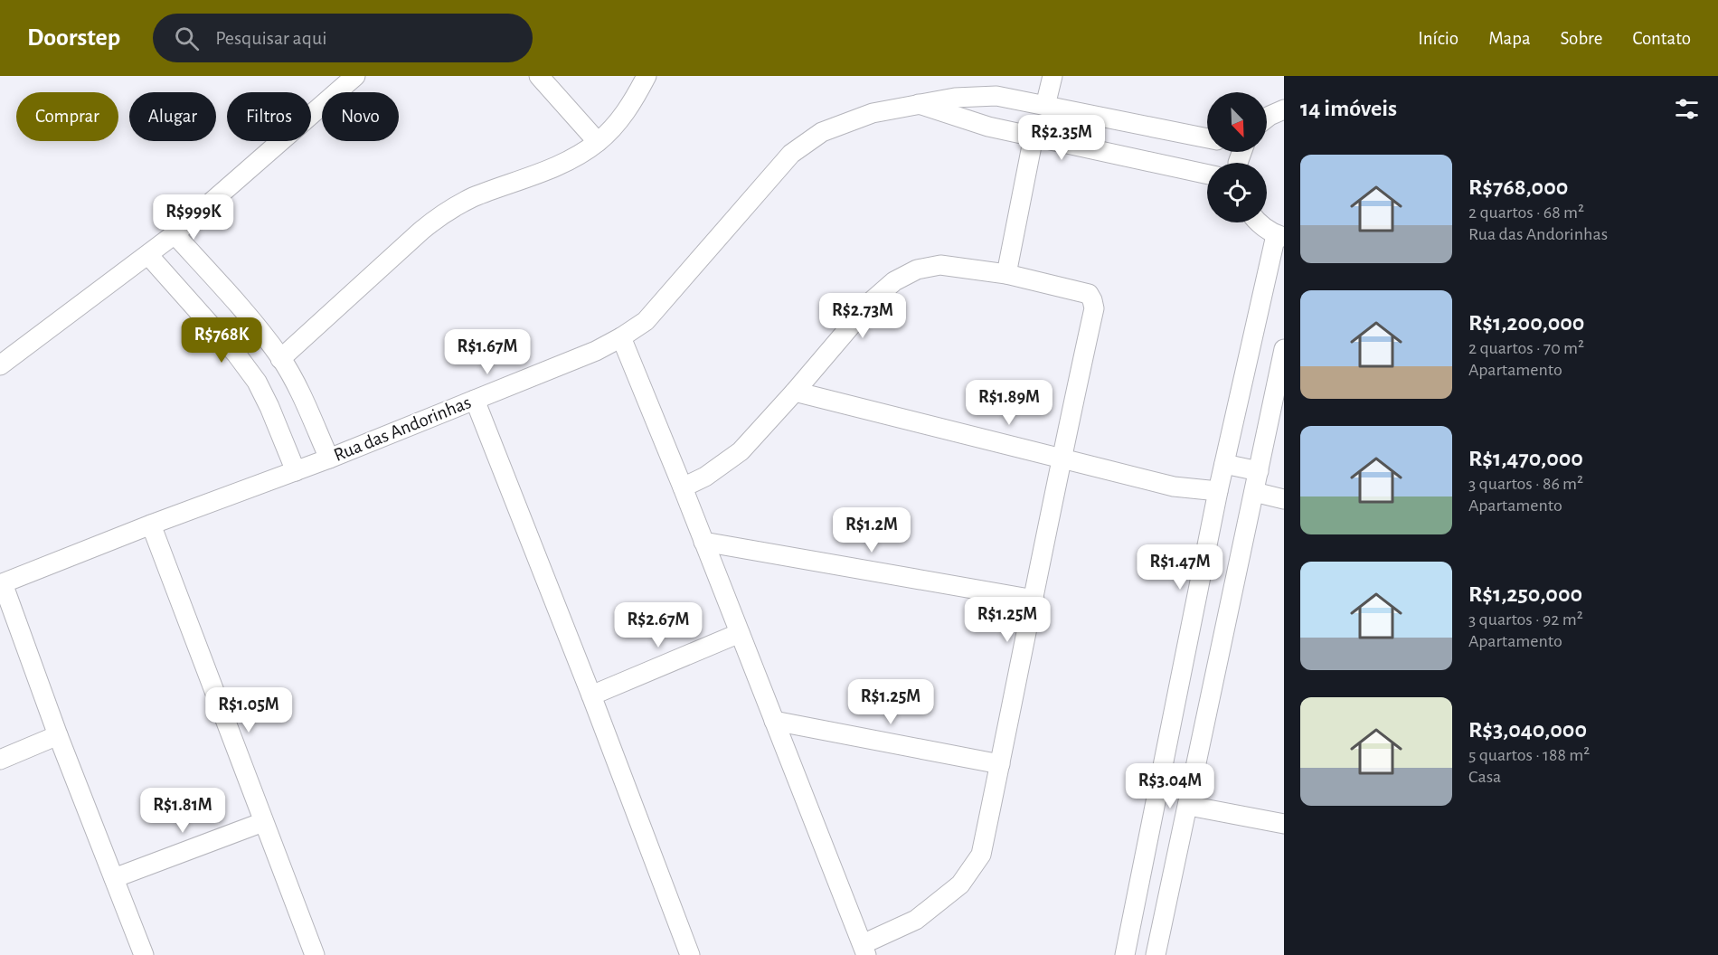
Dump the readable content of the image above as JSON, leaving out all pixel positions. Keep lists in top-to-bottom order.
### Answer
{
  "streets": {
    "street": ["Rua das Andorinhas"]
  },
  "north": "bottom right",
  "page": {
    "header": "Doorstep",
    "search": "Pesquisar aqui",
    "nav": [
      "Início",
      "Mapa",
      "Sobre",
      "Contato"
    ],
    "heading": "14 imóveis",
    "chip": [
      "Comprar",
      "Alugar",
      "Filtros",
      "Novo"
    ],
    "price": [
      "R$2.35M",
      "R$999K",
      "R$2.73M",
      "R$768K",
      "R$1.67M",
      "R$1.89M",
      "R$1.2M",
      "R$1.47M",
      "R$1.25M",
      "R$2.67M",
      "R$1.25M",
      "R$1.05M",
      "R$3.04M",
      "R$1.81M"
    ],
    "list": [
      {
        "name": "R$768,000",
        "note": "2 quartos · 68 m² · Rua das Andorinhas"
      },
      {
        "name": "R$1,200,000",
        "note": "2 quartos · 70 m² · Apartamento"
      },
      {
        "name": "R$1,470,000",
        "note": "3 quartos · 86 m² · Apartamento"
      },
      {
        "name": "R$1,250,000",
        "note": "3 quartos · 92 m² · Apartamento"
      },
      {
        "name": "R$3,040,000",
        "note": "5 quartos · 188 m² · Casa"
      }
    ]
  }
}
